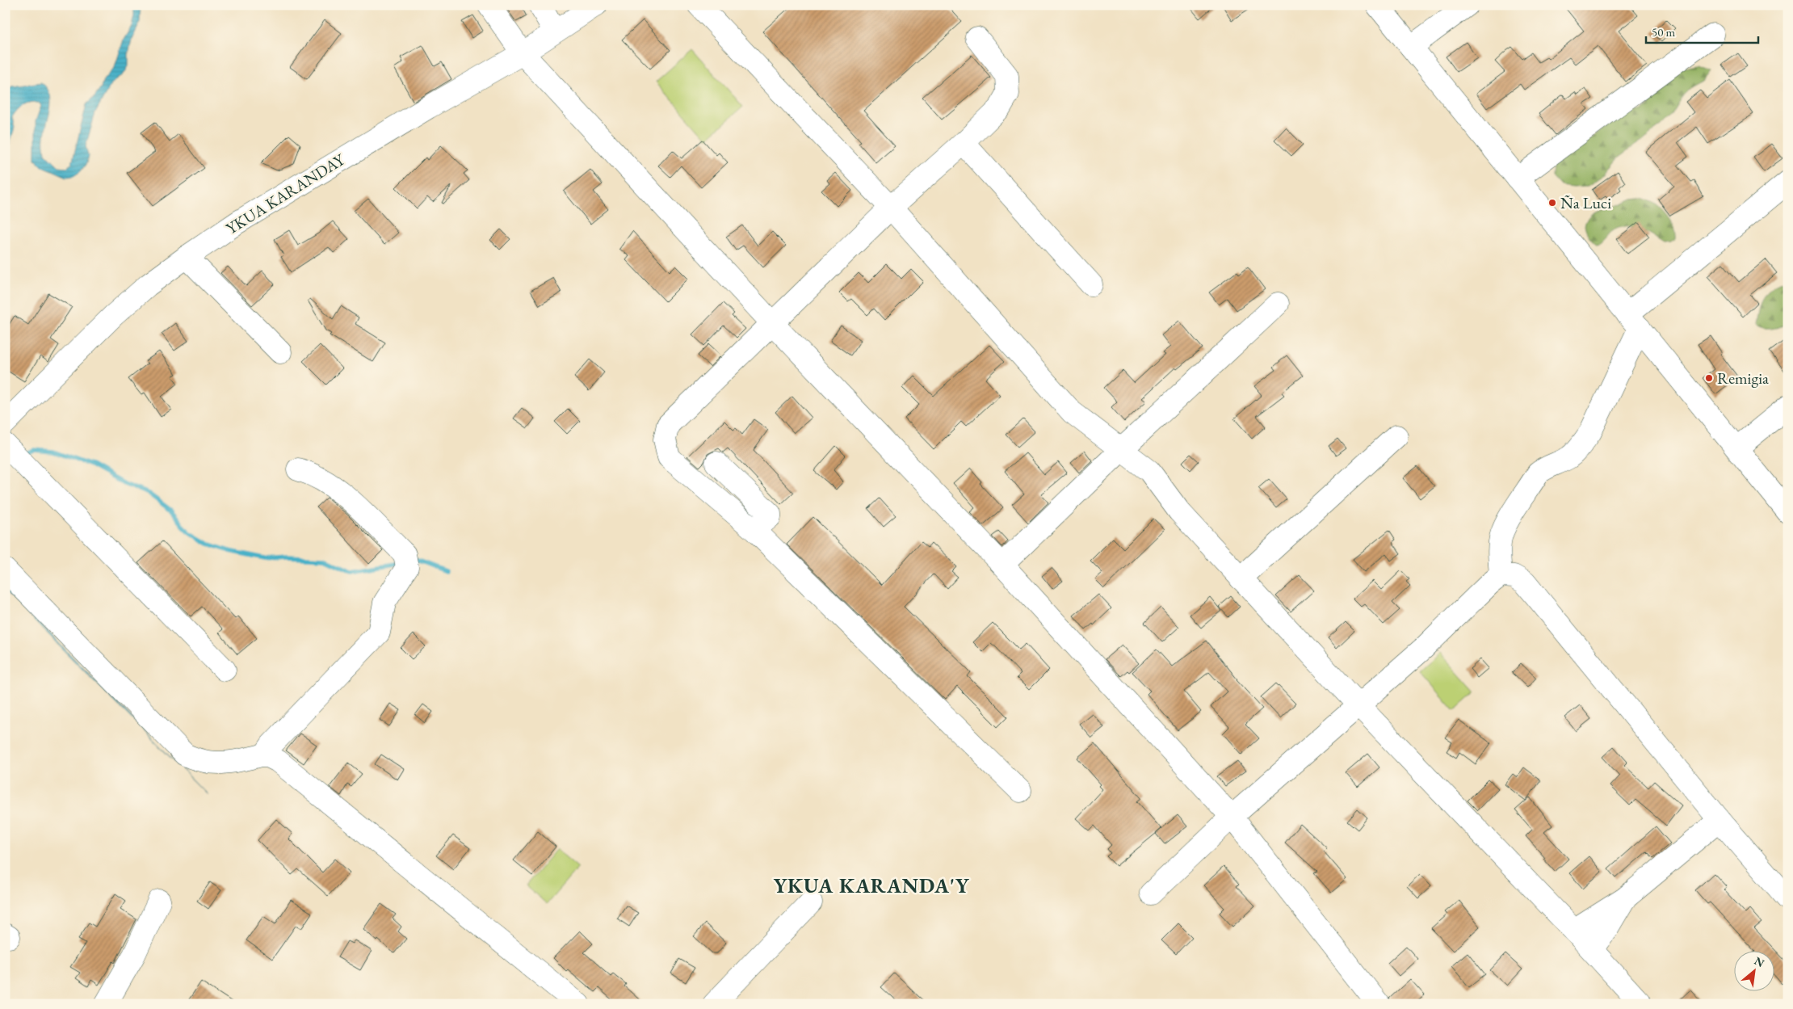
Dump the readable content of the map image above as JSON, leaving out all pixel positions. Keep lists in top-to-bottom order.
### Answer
{
  "streets": {
    "street": ["YKUA KARANDAY"]
  },
  "districts": ["YKUA KARANDA'Y"],
  "places": ["Ña Luci", "Remigia"],
  "scale_bar": "50 m",
  "north": "top right"
}
